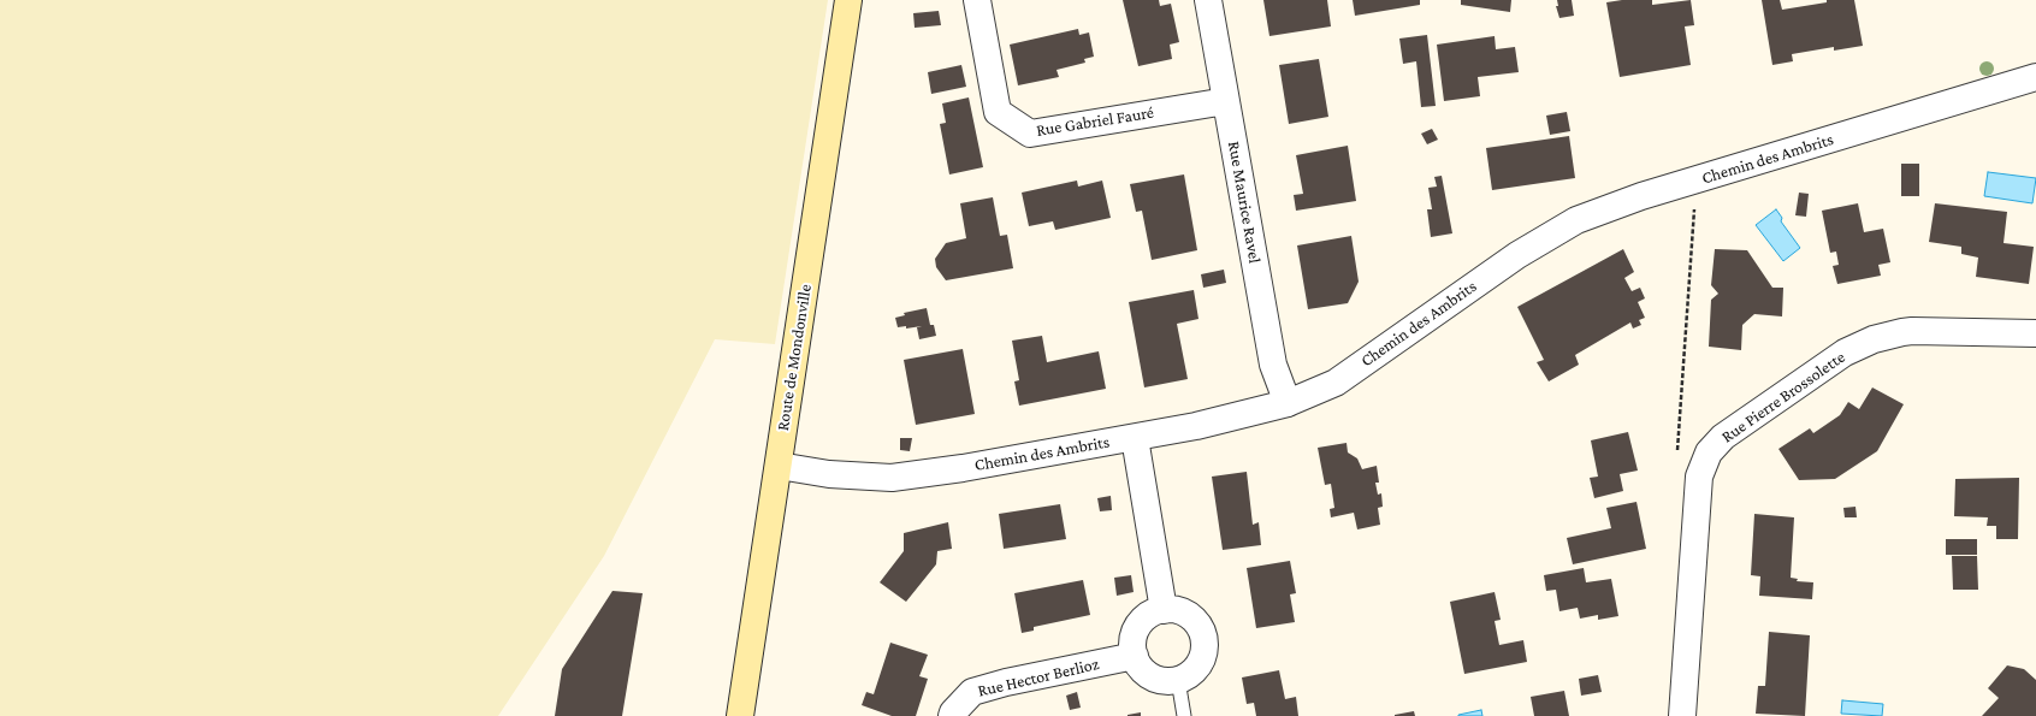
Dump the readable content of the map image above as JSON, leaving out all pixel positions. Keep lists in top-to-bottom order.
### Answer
{
  "streets": {
    "main road": ["Route de Mondonville"],
    "street": [
      "Rue Gabriel Fauré",
      "Chemin des Ambrits",
      "Rue Maurice Ravel",
      "Rue Pierre Brossolette",
      "Rue Hector Berlioz"
    ]
  },
  "crossings": [
    ["Rue Gabriel Fauré", "Rue Maurice Ravel"],
    ["Chemin des Ambrits", "Rue Maurice Ravel"],
    ["Chemin des Ambrits", "Route de Mondonville"]
  ]
}
